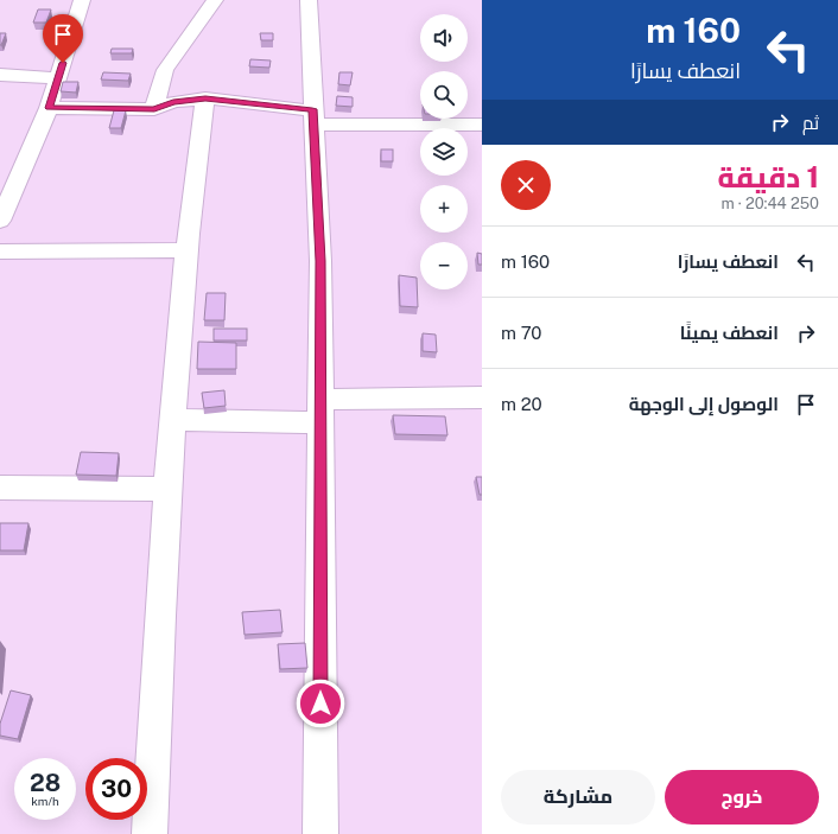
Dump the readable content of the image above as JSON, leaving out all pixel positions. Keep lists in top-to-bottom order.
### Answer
{
  "page": {
    "turn": ["160 m", "انعطف يسارًا"],
    "map_buttons": ["+", "−"],
    "then": "ثم",
    "heading": ["1 دقيقة", "250 m · 20:44"],
    "list": [
      {
        "name": "انعطف يسارًا",
        "value": "160 m"
      },
      {
        "name": "انعطف يمينًا",
        "value": "70 m"
      },
      {
        "name": "الوصول إلى الوجهة",
        "value": "20 m"
      }
    ],
    "speed": "28 km/h",
    "limit": "30",
    "buttons": ["خروج", "مشاركة"]
  }
}
